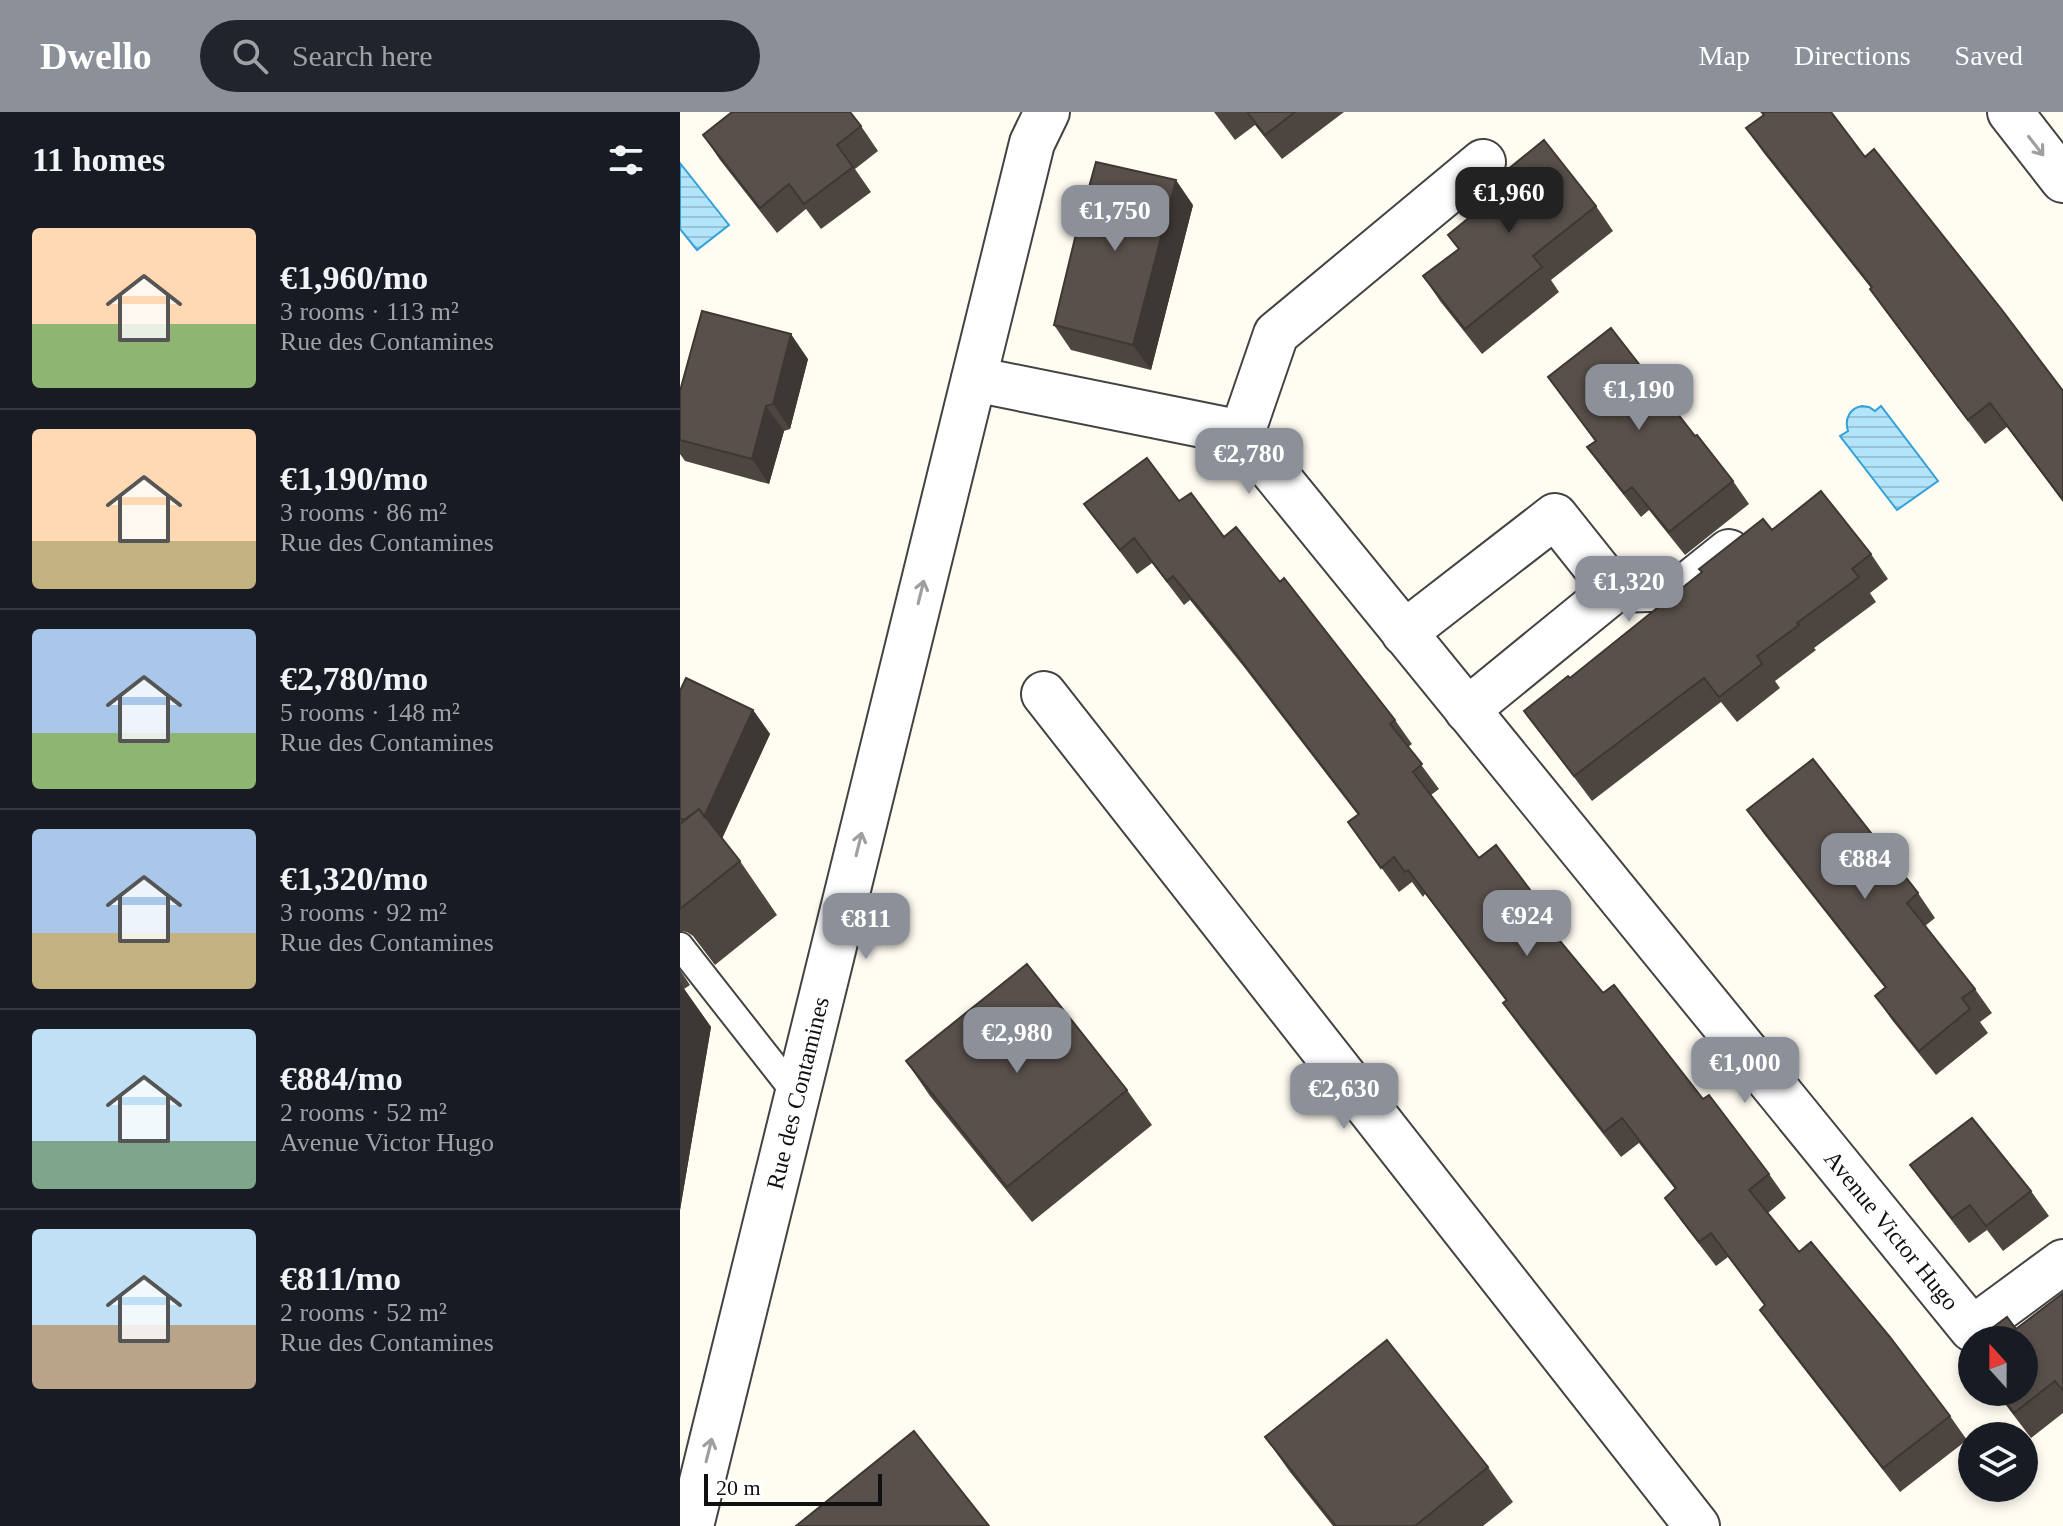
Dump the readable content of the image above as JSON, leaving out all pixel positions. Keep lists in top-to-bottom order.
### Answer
{
  "streets": {
    "street": ["Rue des Contamines", "Avenue Victor Hugo"]
  },
  "one_way": ["Rue des Contamines"],
  "scale_bar": "20 m",
  "north": "top",
  "page": {
    "header": "Dwello",
    "search": "Search here",
    "nav": ["Map", "Directions", "Saved"],
    "heading": "11 homes",
    "price": [
      "€1,960",
      "€1,750",
      "€1,190",
      "€2,780",
      "€1,320",
      "€884",
      "€924",
      "€811",
      "€2,980",
      "€1,000",
      "€2,630"
    ],
    "list": [
      {
        "name": "€1,960/mo",
        "note": "3 rooms · 113 m² · Rue des Contamines"
      },
      {
        "name": "€1,190/mo",
        "note": "3 rooms · 86 m² · Rue des Contamines"
      },
      {
        "name": "€2,780/mo",
        "note": "5 rooms · 148 m² · Rue des Contamines"
      },
      {
        "name": "€1,320/mo",
        "note": "3 rooms · 92 m² · Rue des Contamines"
      },
      {
        "name": "€884/mo",
        "note": "2 rooms · 52 m² · Avenue Victor Hugo"
      },
      {
        "name": "€811/mo",
        "note": "2 rooms · 52 m² · Rue des Contamines"
      }
    ],
    "scale": "20 m"
  }
}
